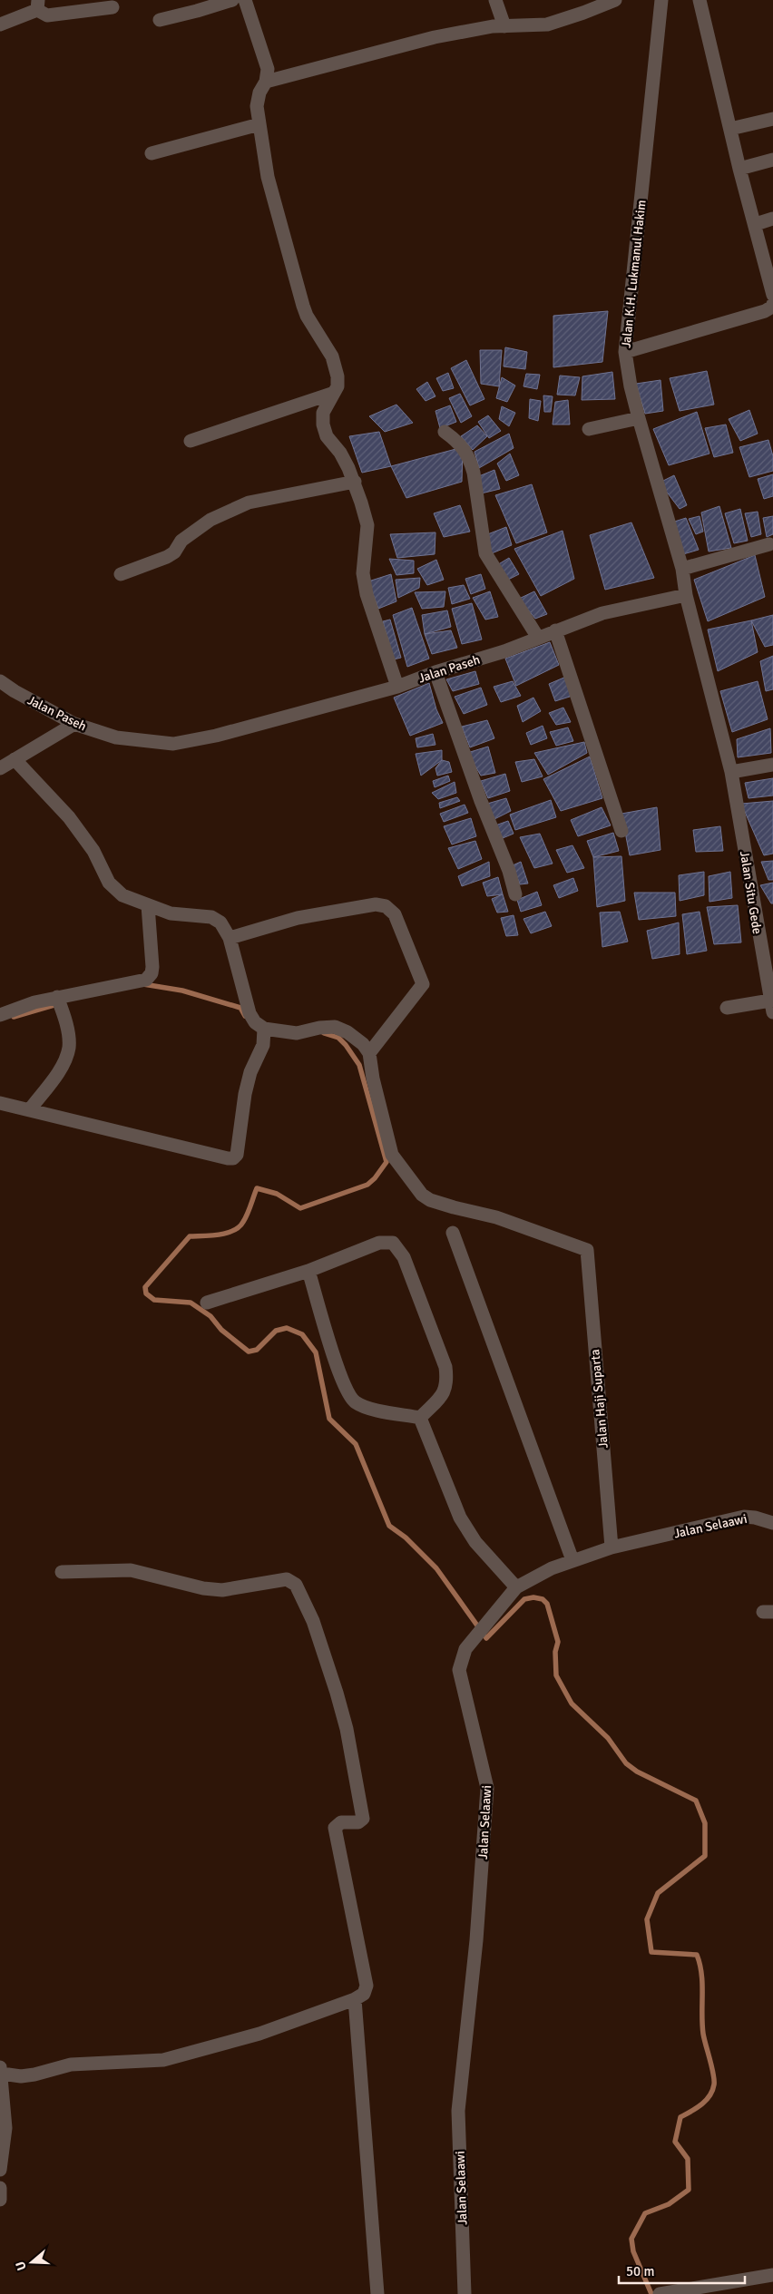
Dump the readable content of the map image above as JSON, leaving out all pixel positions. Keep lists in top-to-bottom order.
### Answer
{
  "streets": {
    "street": [
      "Jalan K.H. Lukmanul Hakim",
      "Jalan Paseh",
      "Jalan Situ Gede",
      "Jalan Haji Suparta",
      "Jalan Selaawi"
    ]
  },
  "crossings": [
    ["Jalan K.H. Lukmanul Hakim", "Jalan Paseh"],
    ["Jalan Haji Suparta", "Jalan Selaawi"]
  ],
  "scale_bar": "50 m",
  "north": "left"
}
